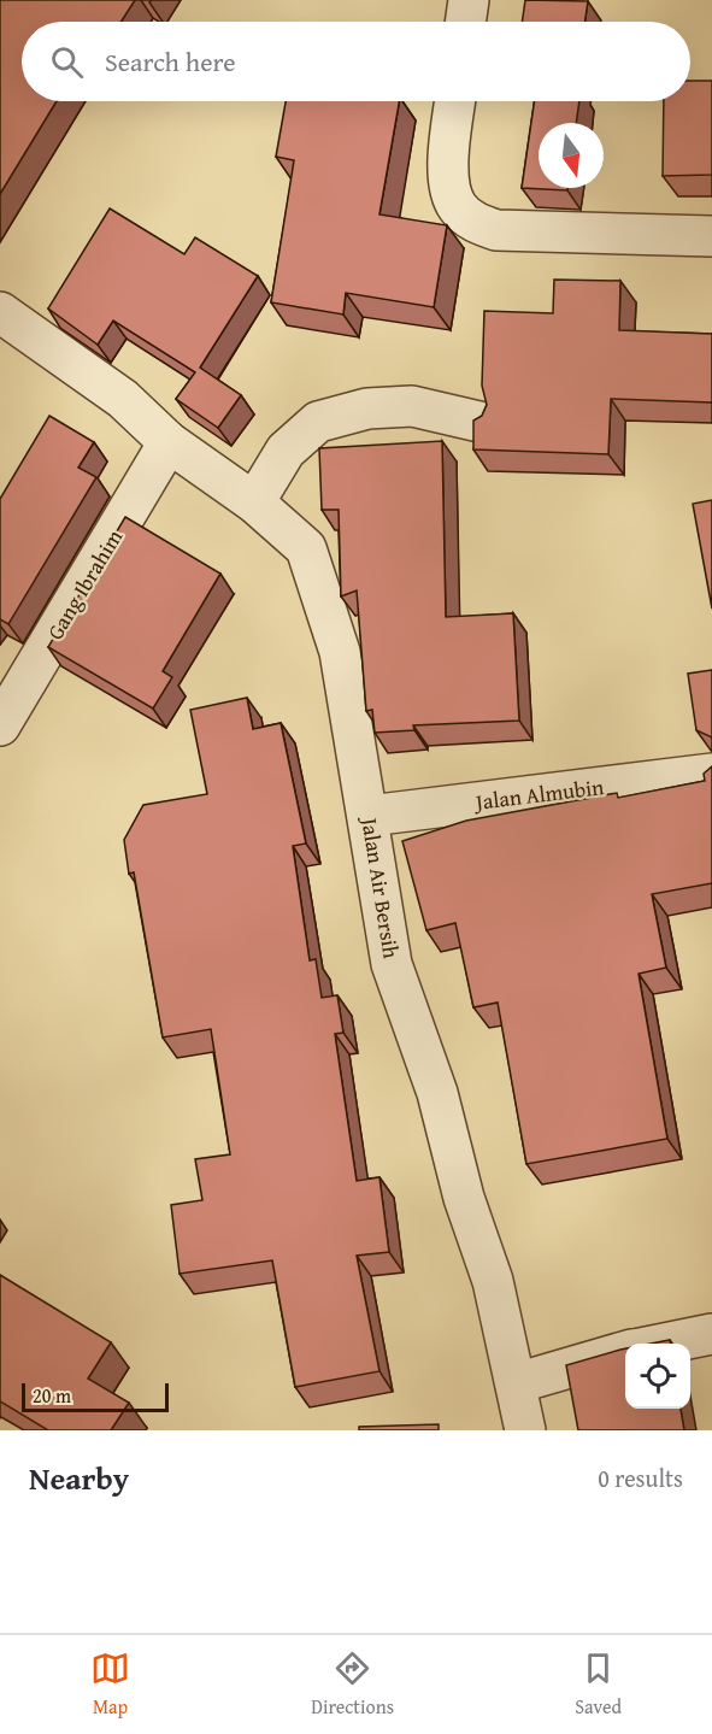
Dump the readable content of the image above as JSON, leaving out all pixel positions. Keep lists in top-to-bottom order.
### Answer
{
  "streets": {
    "street": ["Gang Ibrahim", "Jalan Almubin", "Jalan Air Bersih"]
  },
  "crossings": [
    ["Gang Ibrahim", "Jalan Air Bersih"],
    ["Jalan Almubin", "Jalan Air Bersih"]
  ],
  "scale_bar": "20 m",
  "north": "bottom",
  "page": {
    "search": "Search here",
    "scale": "20 m",
    "heading": ["Nearby", "0 results"],
    "nav": ["Map", "Directions", "Saved"]
  }
}
